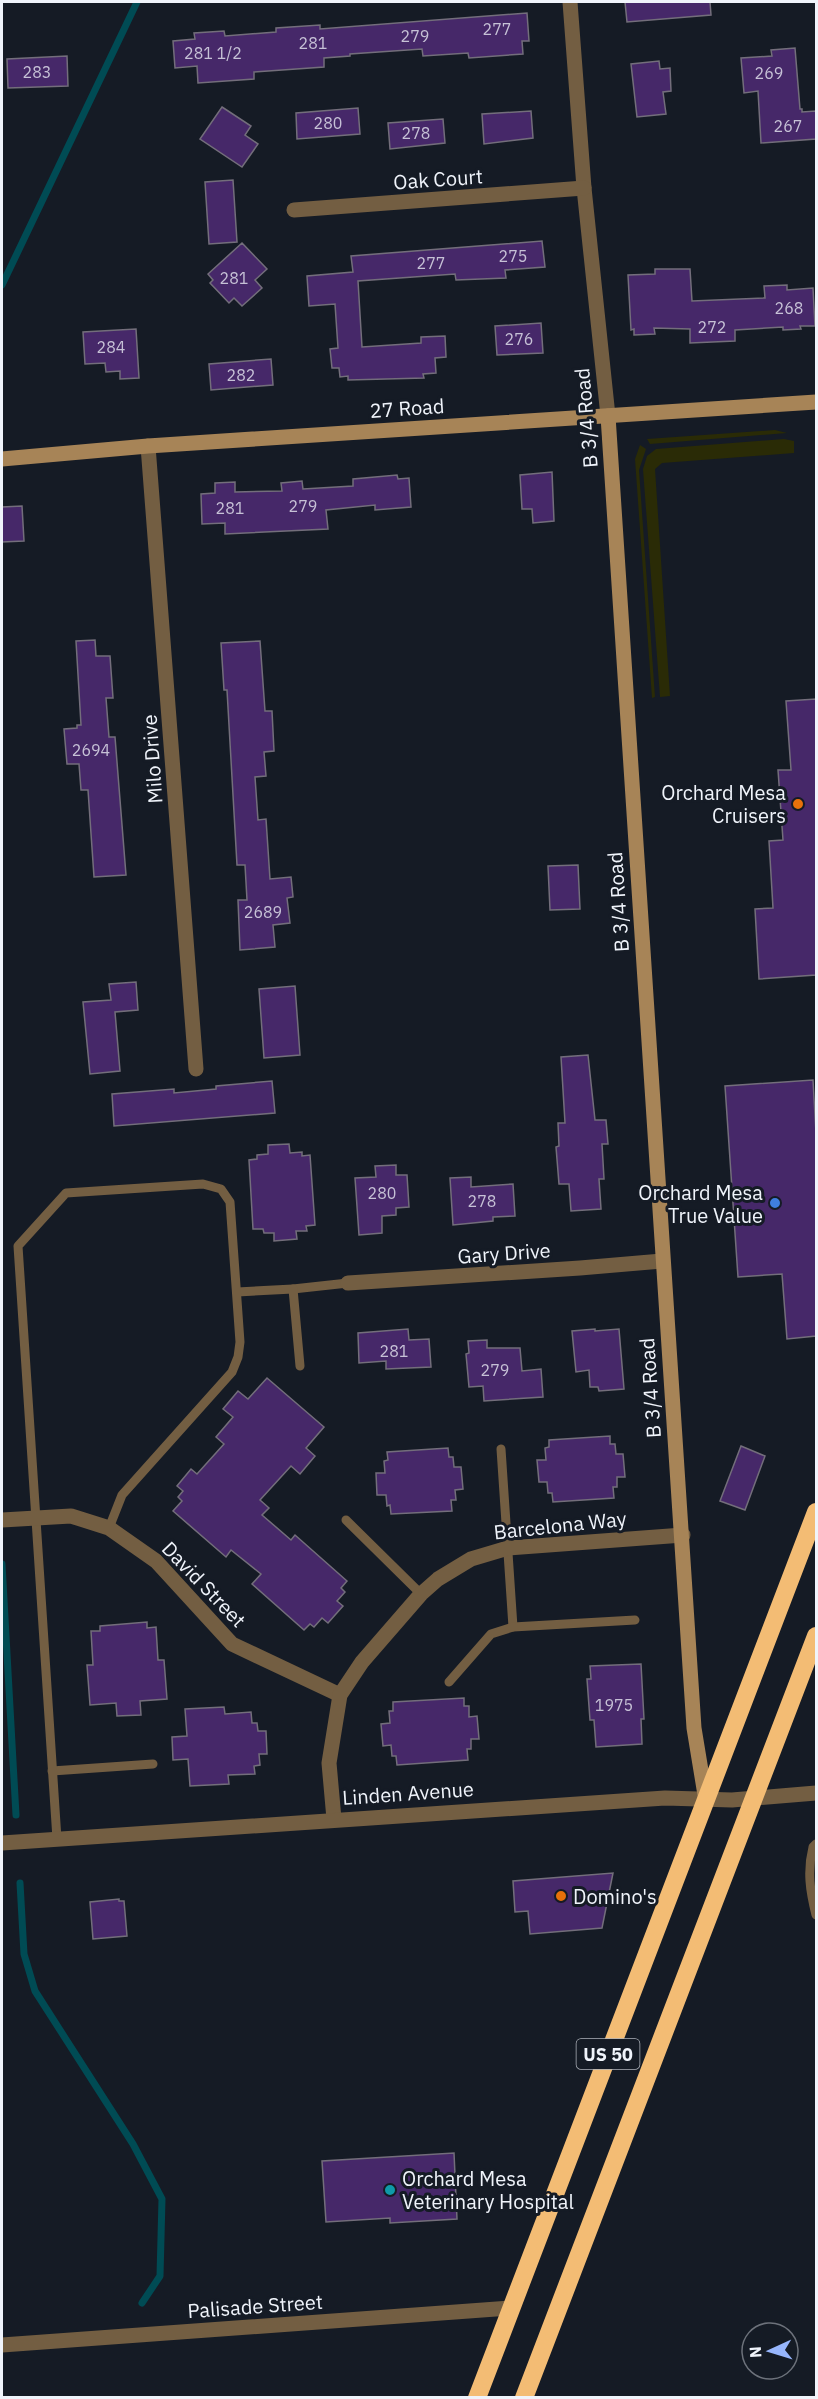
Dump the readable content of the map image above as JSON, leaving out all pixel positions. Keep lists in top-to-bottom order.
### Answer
{
  "streets": {
    "highway": ["US 50"],
    "street": [
      "Oak Court",
      "27 Road",
      "B 3/4 Road",
      "Milo Drive",
      "Gary Drive",
      "Barcelona Way",
      "David Street",
      "Linden Avenue",
      "Palisade Street"
    ]
  },
  "crossings": [
    ["Oak Court", "B 3/4 Road"],
    ["27 Road", "B 3/4 Road"],
    ["27 Road", "Milo Drive"],
    ["B 3/4 Road", "Gary Drive"],
    ["B 3/4 Road", "Barcelona Way"],
    ["B 3/4 Road", "Linden Avenue"],
    ["B 3/4 Road", "US 50"],
    ["Barcelona Way", "David Street"],
    ["Barcelona Way", "Linden Avenue"],
    ["Linden Avenue", "US 50"],
    ["US 50", "Palisade Street"]
  ],
  "places": [
    "Orchard Mesa Cruisers",
    "Orchard Mesa True Value",
    "Domino's",
    "Orchard Mesa Veterinary Hospital"
  ],
  "house_numbers": [
    "277",
    "279",
    "281",
    "281 1/2",
    "283",
    "269",
    "280",
    "267",
    "278",
    "275",
    "277",
    "281",
    "268",
    "272",
    "276",
    "284",
    "282",
    "279",
    "281",
    "2694",
    "2689",
    "280",
    "278",
    "281",
    "279",
    "1975"
  ],
  "north": "left"
}
